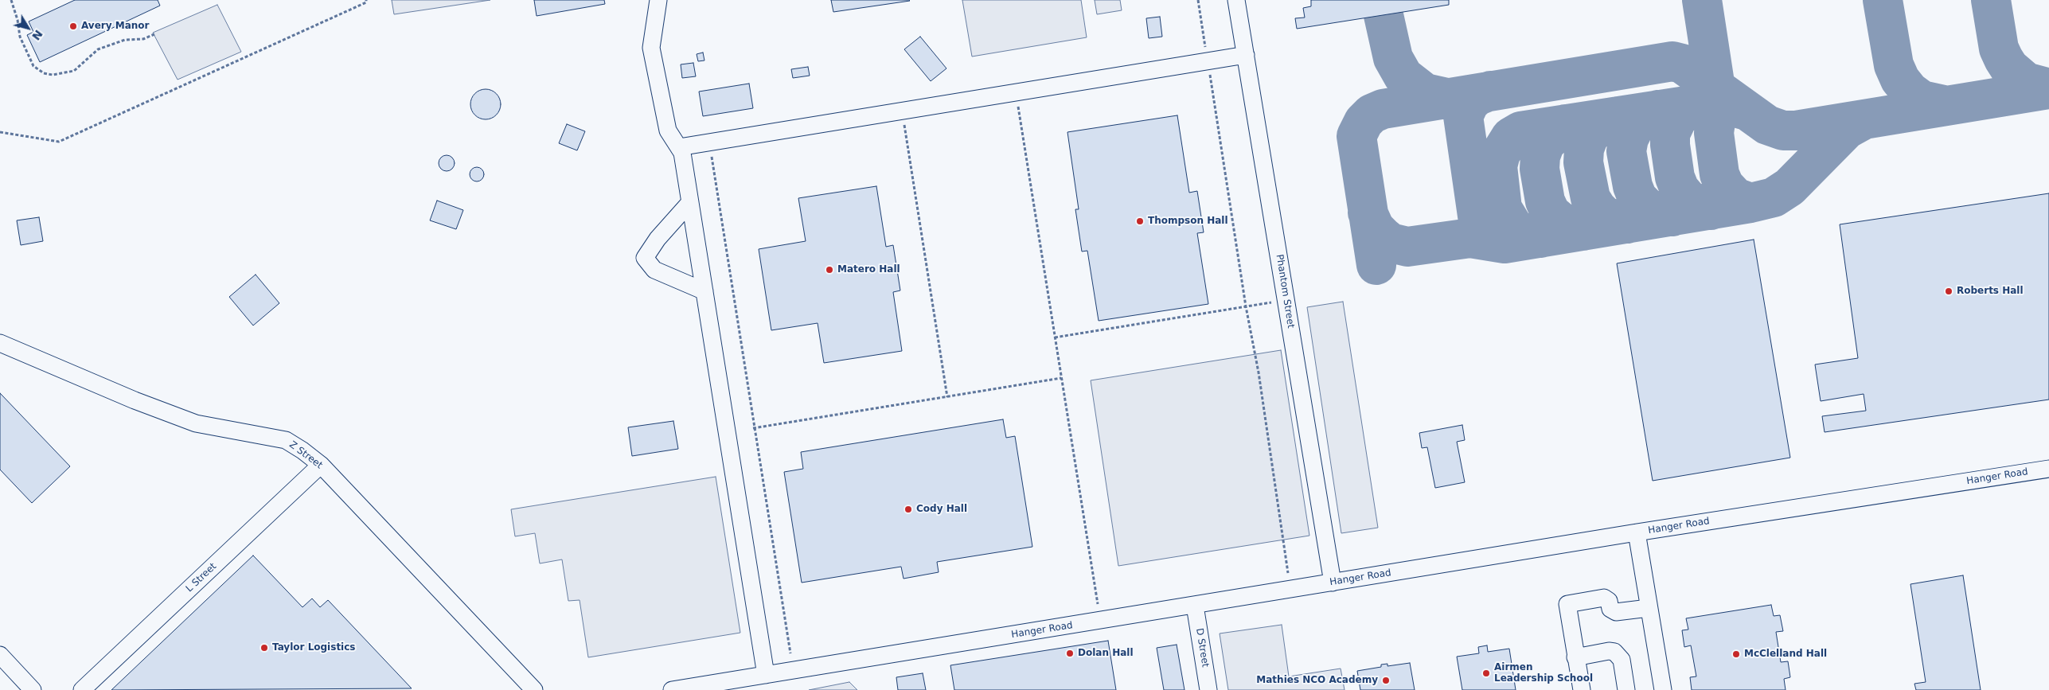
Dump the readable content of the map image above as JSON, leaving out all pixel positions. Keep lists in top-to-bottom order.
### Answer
{
  "streets": {
    "street": [
      "Phantom Street",
      "Z Street",
      "Hanger Road",
      "L Street",
      "D Street"
    ]
  },
  "crossings": [
    ["Phantom Street", "Hanger Road"],
    ["Z Street", "L Street"],
    ["Hanger Road", "D Street"]
  ],
  "places": [
    "Avery Manor",
    "Thompson Hall",
    "Matero Hall",
    "Roberts Hall",
    "Cody Hall",
    "Taylor Logistics",
    "Dolan Hall",
    "McClelland Hall",
    "Airmen Leadership School",
    "Mathies NCO Academy"
  ],
  "north": "bottom right"
}
